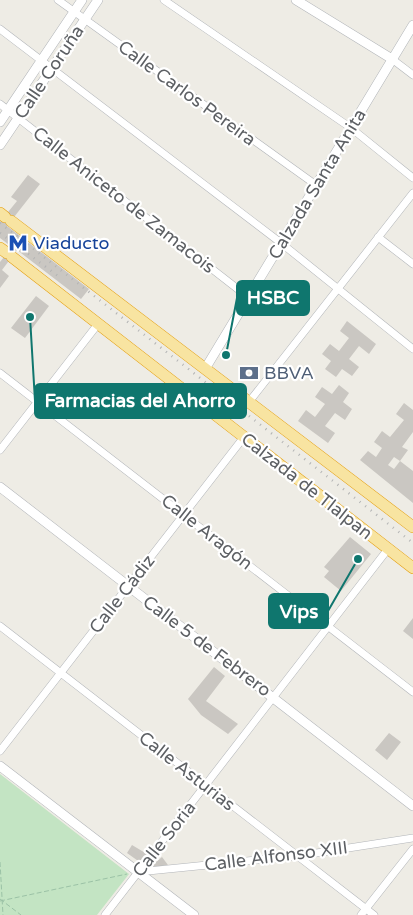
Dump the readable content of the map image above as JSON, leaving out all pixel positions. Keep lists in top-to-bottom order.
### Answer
{
  "streets": {
    "highway": ["Calzada de Tlalpan"],
    "street": [
      "Calle Coruña",
      "Calle Carlos Pereira",
      "Calzada Santa Anita",
      "Calle Aniceto de Zamacois",
      "Calle Aragón",
      "Calle Cádiz",
      "Calle 5 de Febrero",
      "Calle Asturias",
      "Calle Soria",
      "Calle Alfonso XIII"
    ]
  },
  "crossings": [
    ["Calle Coruña", "Calle Carlos Pereira"],
    ["Calle Coruña", "Calle Aniceto de Zamacois"],
    ["Calle Carlos Pereira", "Calzada Santa Anita"],
    ["Calzada Santa Anita", "Calle Aniceto de Zamacois"],
    ["Calzada Santa Anita", "Calzada de Tlalpan"],
    ["Calzada de Tlalpan", "Calle Cádiz"],
    ["Calzada de Tlalpan", "Calle Soria"],
    ["Calle Aragón", "Calle Cádiz"],
    ["Calle Aragón", "Calle Soria"],
    ["Calle Cádiz", "Calle 5 de Febrero"],
    ["Calle Cádiz", "Calle Asturias"],
    ["Calle 5 de Febrero", "Calle Soria"],
    ["Calle Asturias", "Calle Soria"],
    ["Calle Asturias", "Calle Alfonso XIII"],
    ["Calle Soria", "Calle Alfonso XIII"]
  ],
  "places": {
    "metro station": ["Viaducto"],
    "other": ["Farmacias del Ahorro", "HSBC", "Vips"],
    "bank": ["BBVA"]
  }
}
